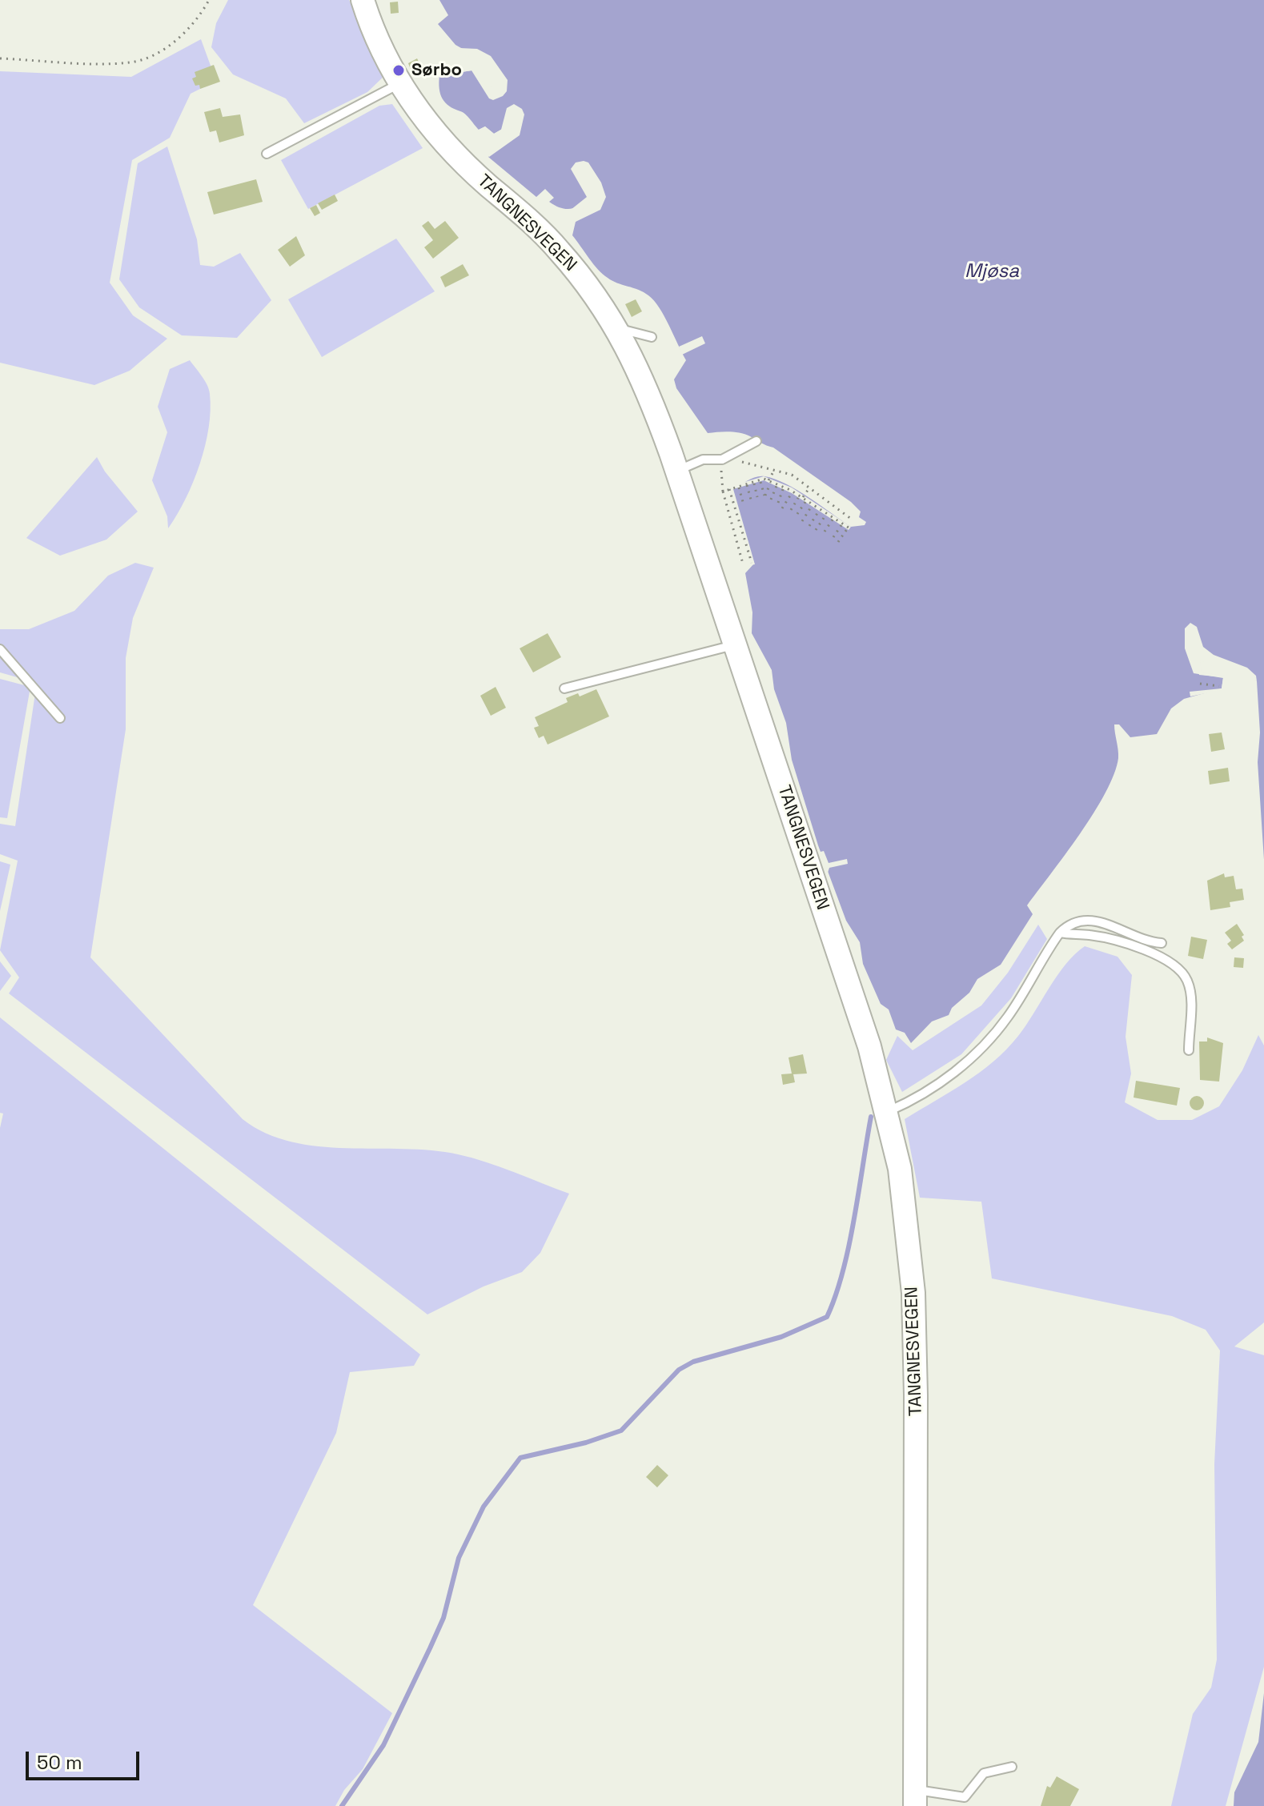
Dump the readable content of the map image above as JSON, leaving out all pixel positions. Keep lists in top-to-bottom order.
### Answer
{
  "streets": {
    "main road": ["TANGNESVEGEN"]
  },
  "water": ["Mjøsa"],
  "places": ["Sørbo"],
  "scale_bar": "50 m"
}
